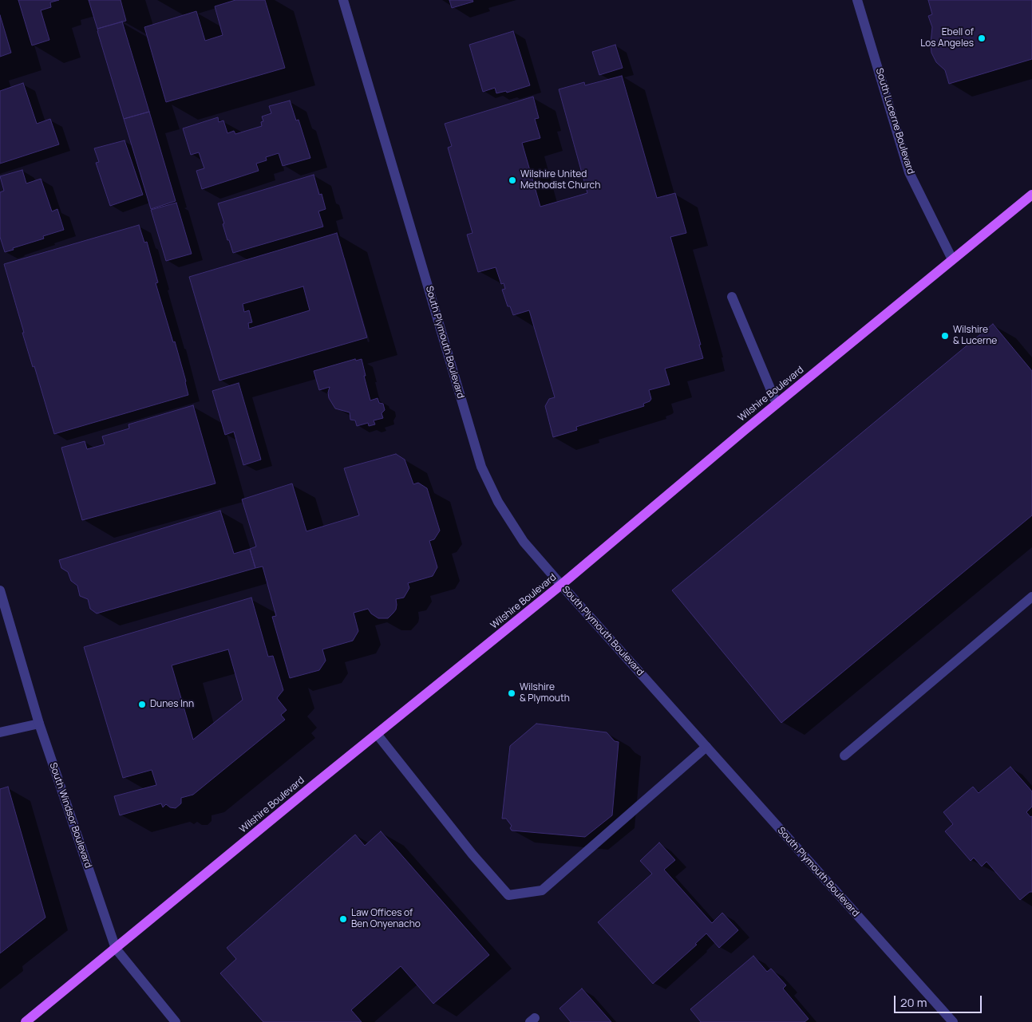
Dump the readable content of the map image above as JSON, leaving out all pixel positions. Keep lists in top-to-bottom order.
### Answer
{
  "streets": {
    "main road": ["Wilshire Boulevard"],
    "street": ["South Lucerne Boulevard", "South Plymouth Boulevard", "South Windsor Boulevard"]
  },
  "crossings": [
    ["South Lucerne Boulevard", "Wilshire Boulevard"],
    ["South Plymouth Boulevard", "Wilshire Boulevard"],
    ["Wilshire Boulevard", "South Windsor Boulevard"]
  ],
  "places": [
    "Ebell of Los Angeles",
    "Wilshire United Methodist Church",
    "Wilshire & Lucerne",
    "Wilshire & Plymouth",
    "Dunes Inn",
    "Law Offices of Ben Onyenacho"
  ],
  "scale_bar": "20 m"
}
